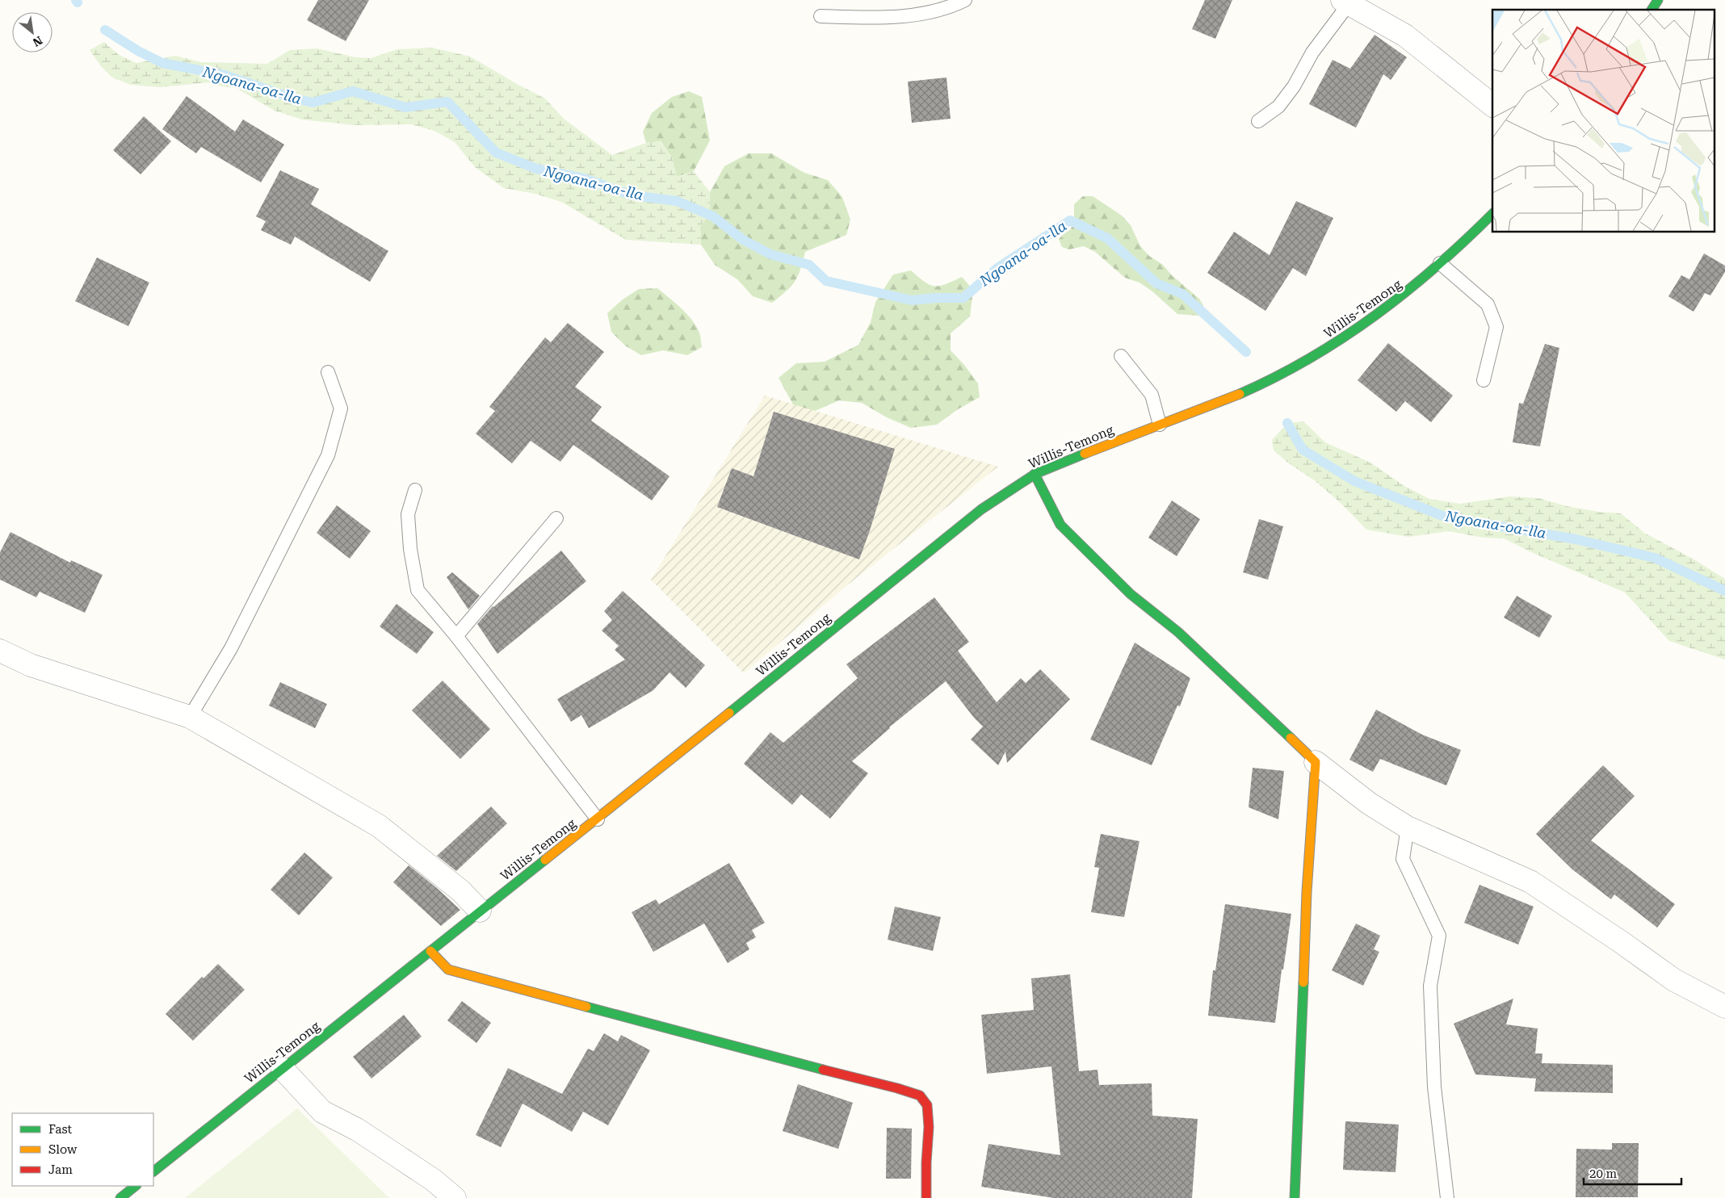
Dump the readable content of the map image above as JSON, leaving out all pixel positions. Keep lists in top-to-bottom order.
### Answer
{
  "streets": {
    "main road": ["Willis-Temong"]
  },
  "water": ["Ngoana-oa-lla"],
  "legend": ["Fast", "Slow", "Jam"],
  "scale_bar": "20 m",
  "north": "bottom right"
}
